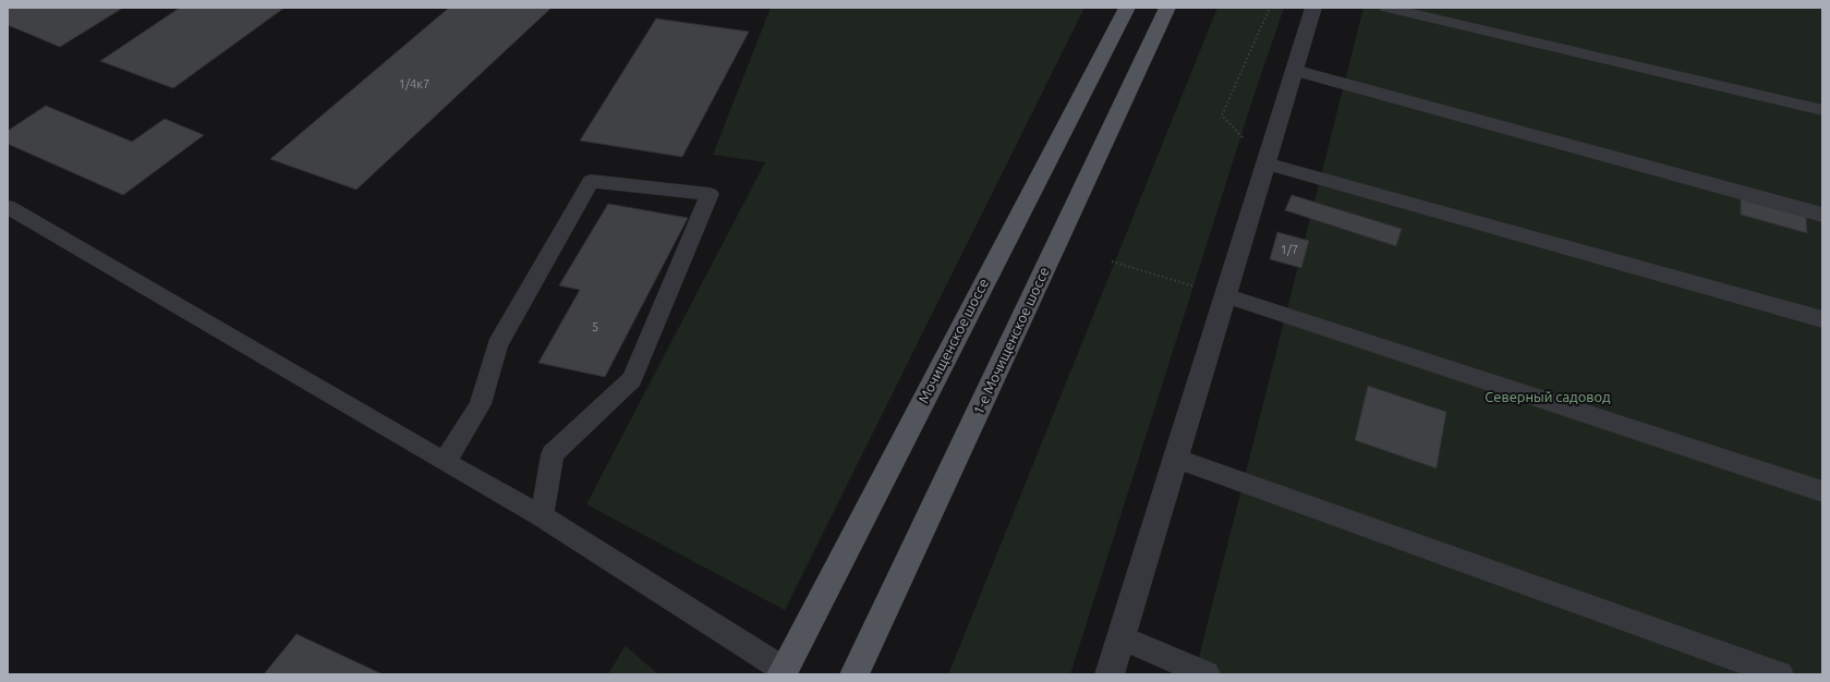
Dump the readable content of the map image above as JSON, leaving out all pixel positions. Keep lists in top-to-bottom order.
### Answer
{
  "streets": {
    "main road": ["Мочищенское шоссе", "1-е Мочищенское шоссе"]
  },
  "parks": ["Северный садовод"],
  "house_numbers": ["1/4к7", "1/7", "5"]
}
